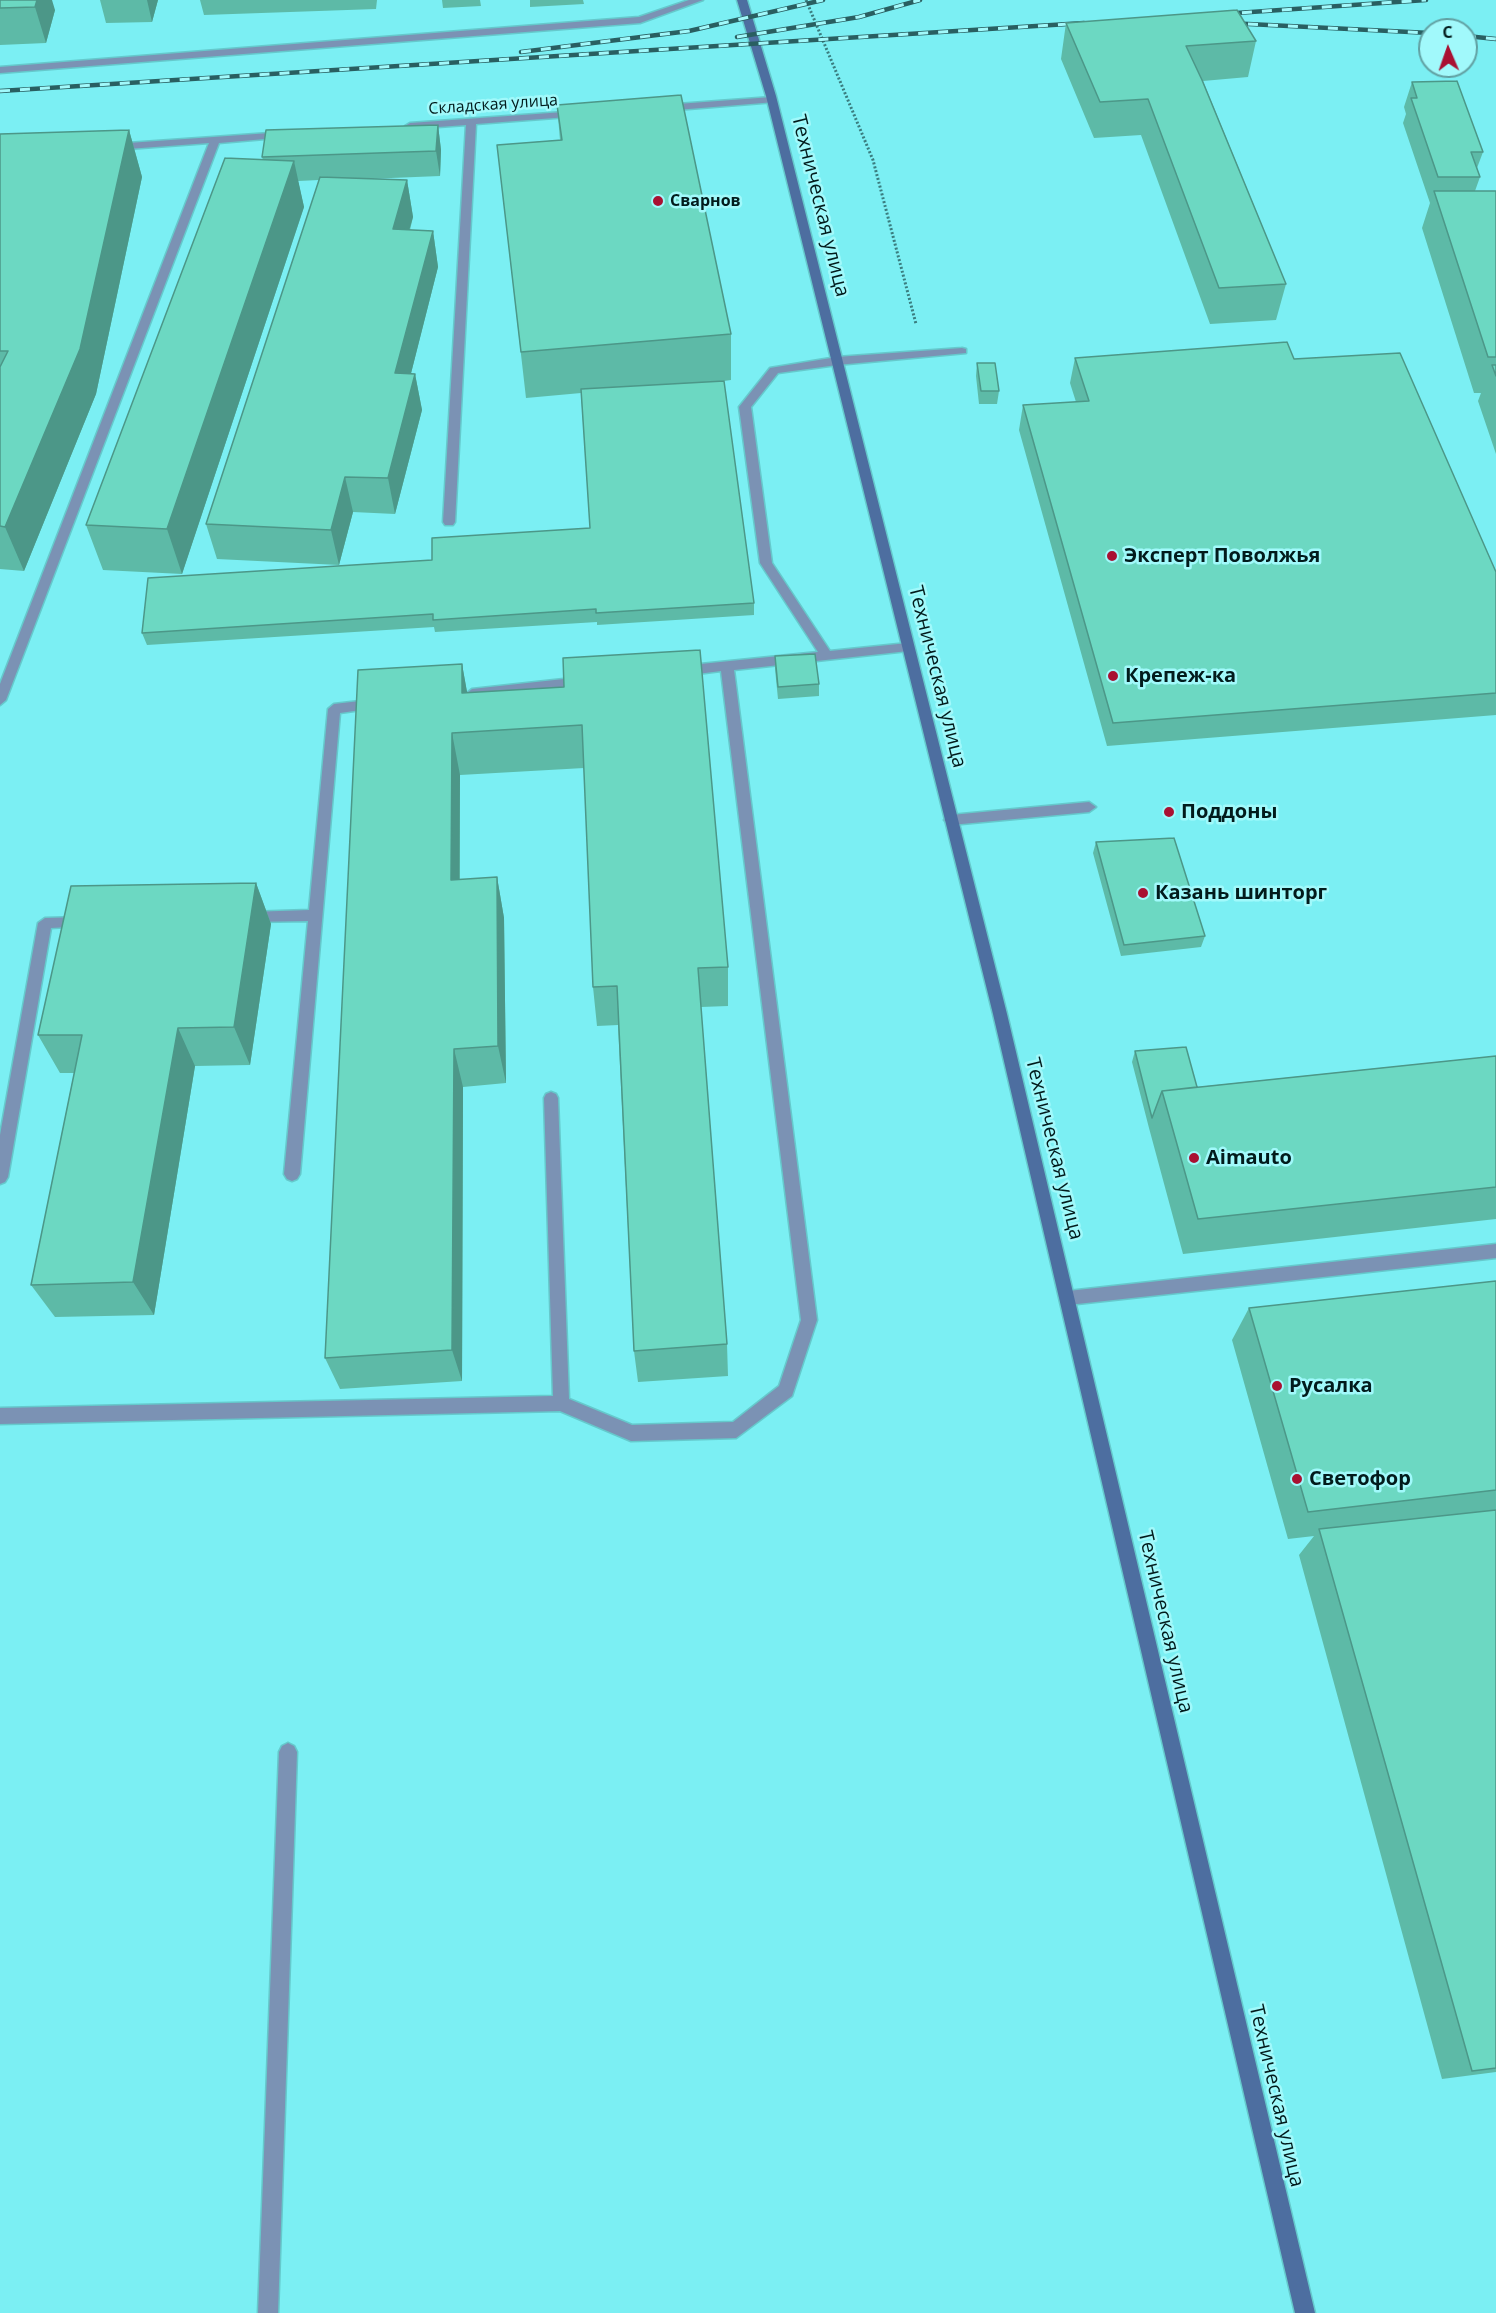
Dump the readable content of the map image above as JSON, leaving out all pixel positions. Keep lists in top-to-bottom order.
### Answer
{
  "streets": {
    "main road": ["Техническая улица"],
    "lane": ["Складская улица"]
  },
  "places": [
    "Сварнов",
    "Эксперт Поволжья",
    "Крепеж-ка",
    "Поддоны",
    "Казань шинторг",
    "Aimauto",
    "Русалка",
    "Светофор"
  ],
  "north": "top"
}
